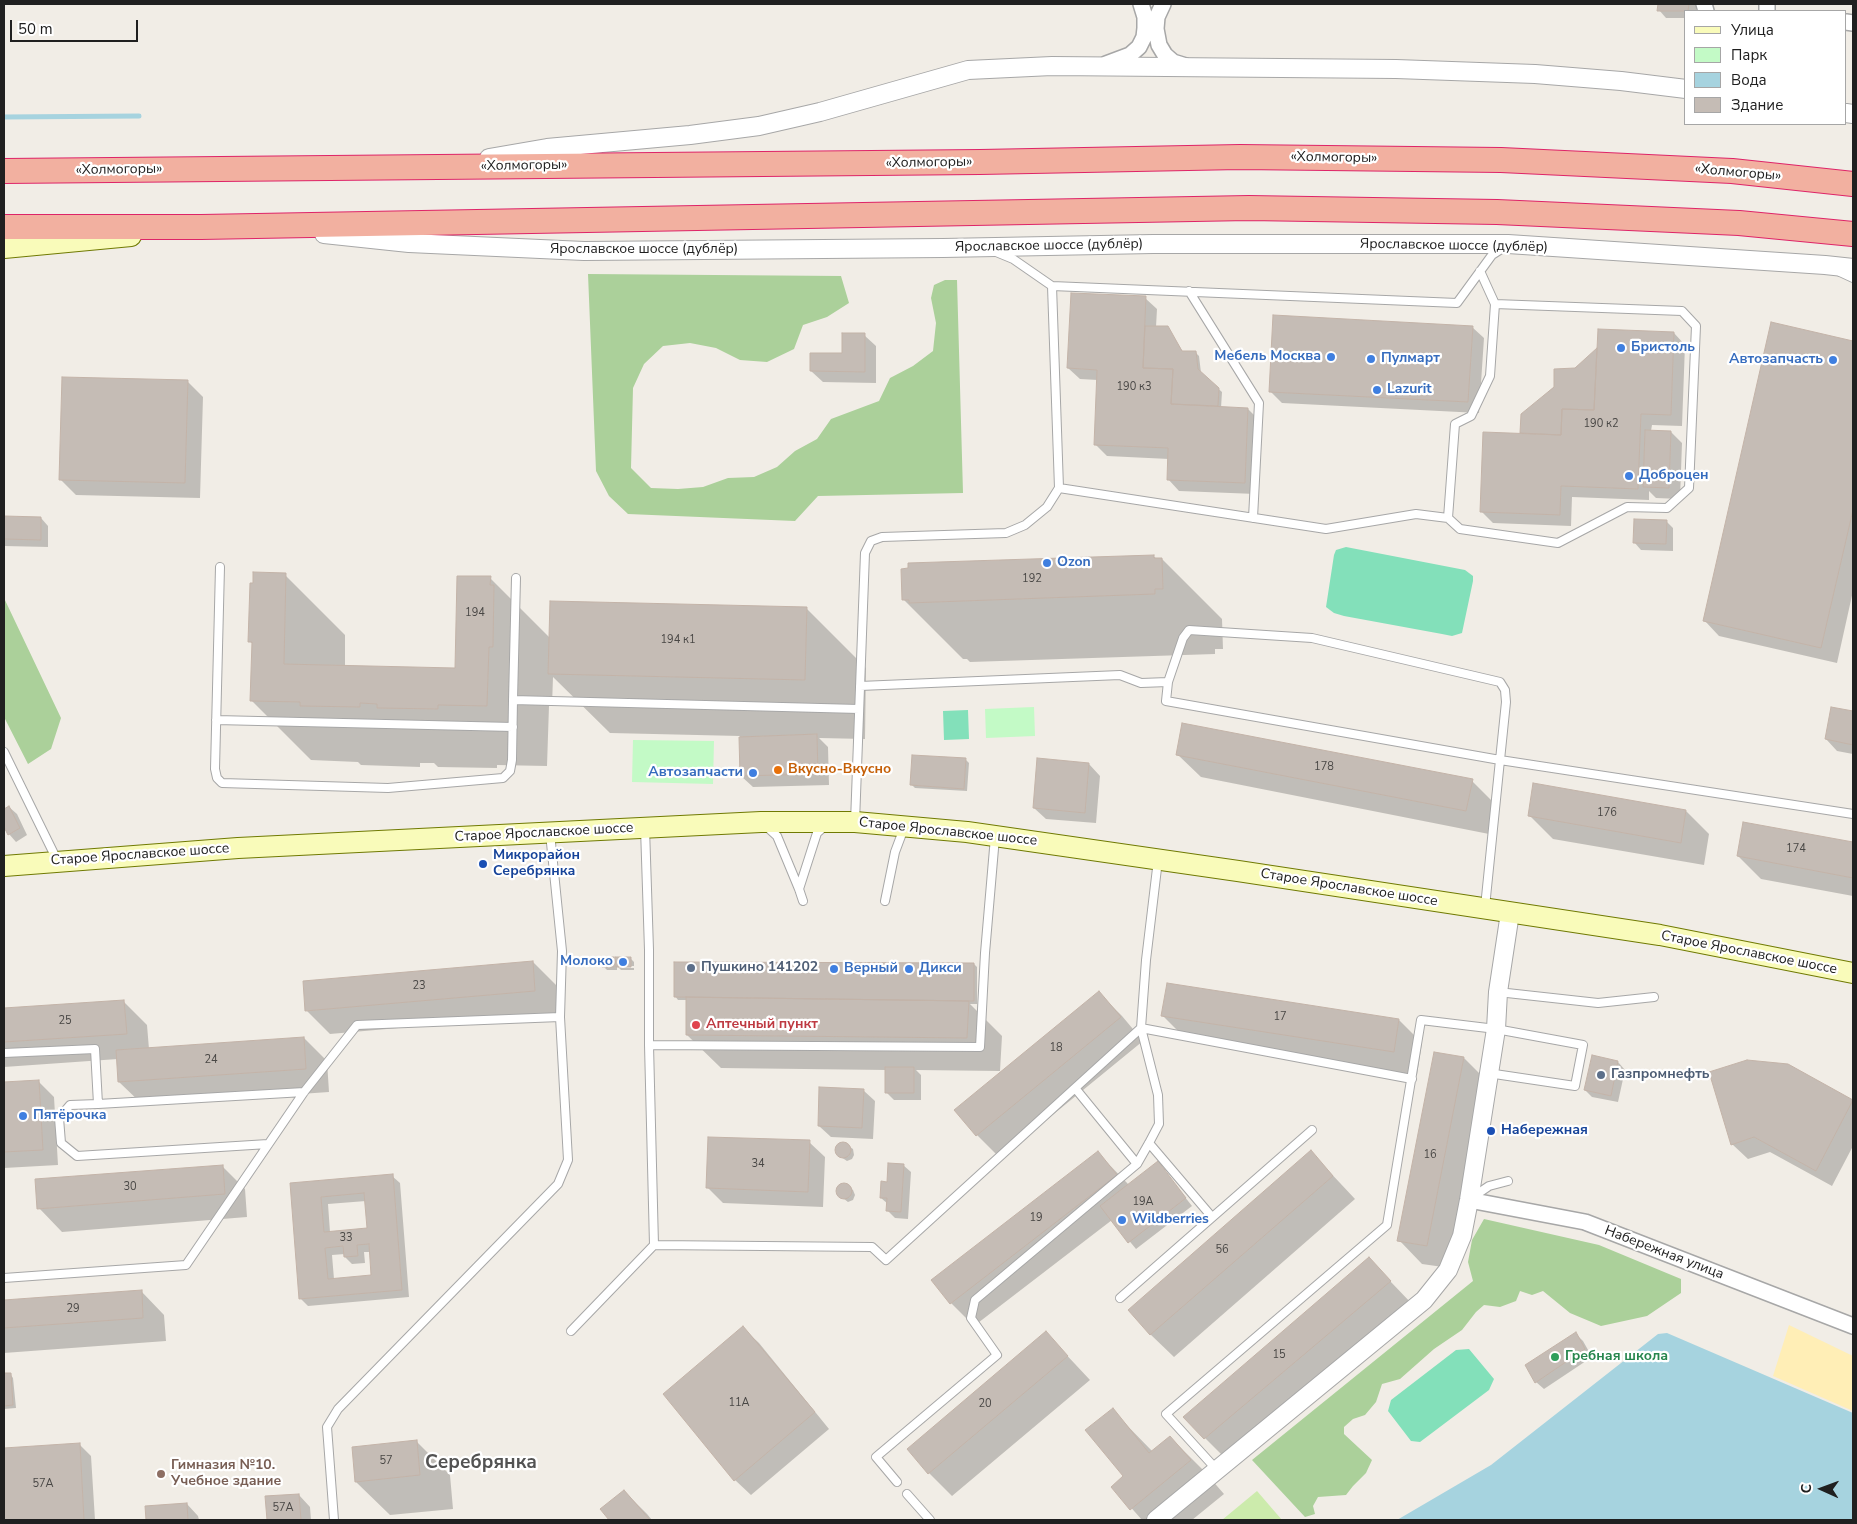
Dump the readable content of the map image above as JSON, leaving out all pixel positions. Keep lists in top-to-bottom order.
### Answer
{
  "streets": {
    "highway": ["«Холмогоры»"],
    "main road": ["Старое Ярославское шоссе"],
    "street": ["Ярославское шоссе (дублёр)", "Набережная улица"]
  },
  "districts": ["Серебрянка"],
  "places": [
    "Бристоль",
    "Мебель Москва",
    "Пулмарт",
    "Автозапчасть",
    "Lazurit",
    "Доброцен",
    "Ozon",
    "Вкусно-Вкусно",
    "Автозапчасти",
    "Микрорайон Серебрянка",
    "Молоко",
    "Пушкино 141202",
    "Верный",
    "Дикси",
    "Аптечный пункт",
    "Газпромнефть",
    "Пятёрочка",
    "Набережная",
    "Wildberries",
    "Гребная школа",
    "Гимназия №10. Учебное здание"
  ],
  "house_numbers": [
    "190 к3",
    "190 к2",
    "192",
    "194",
    "194 к1",
    "178",
    "176",
    "174",
    "23",
    "17",
    "25",
    "18",
    "24",
    "16",
    "34",
    "30",
    "19А",
    "19",
    "33",
    "56",
    "29",
    "15",
    "11А",
    "20",
    "57",
    "57А",
    "57А"
  ],
  "legend": [
    "Улица",
    "Парк",
    "Вода",
    "Здание"
  ],
  "scale_bar": "50 m",
  "north": "left"
}
